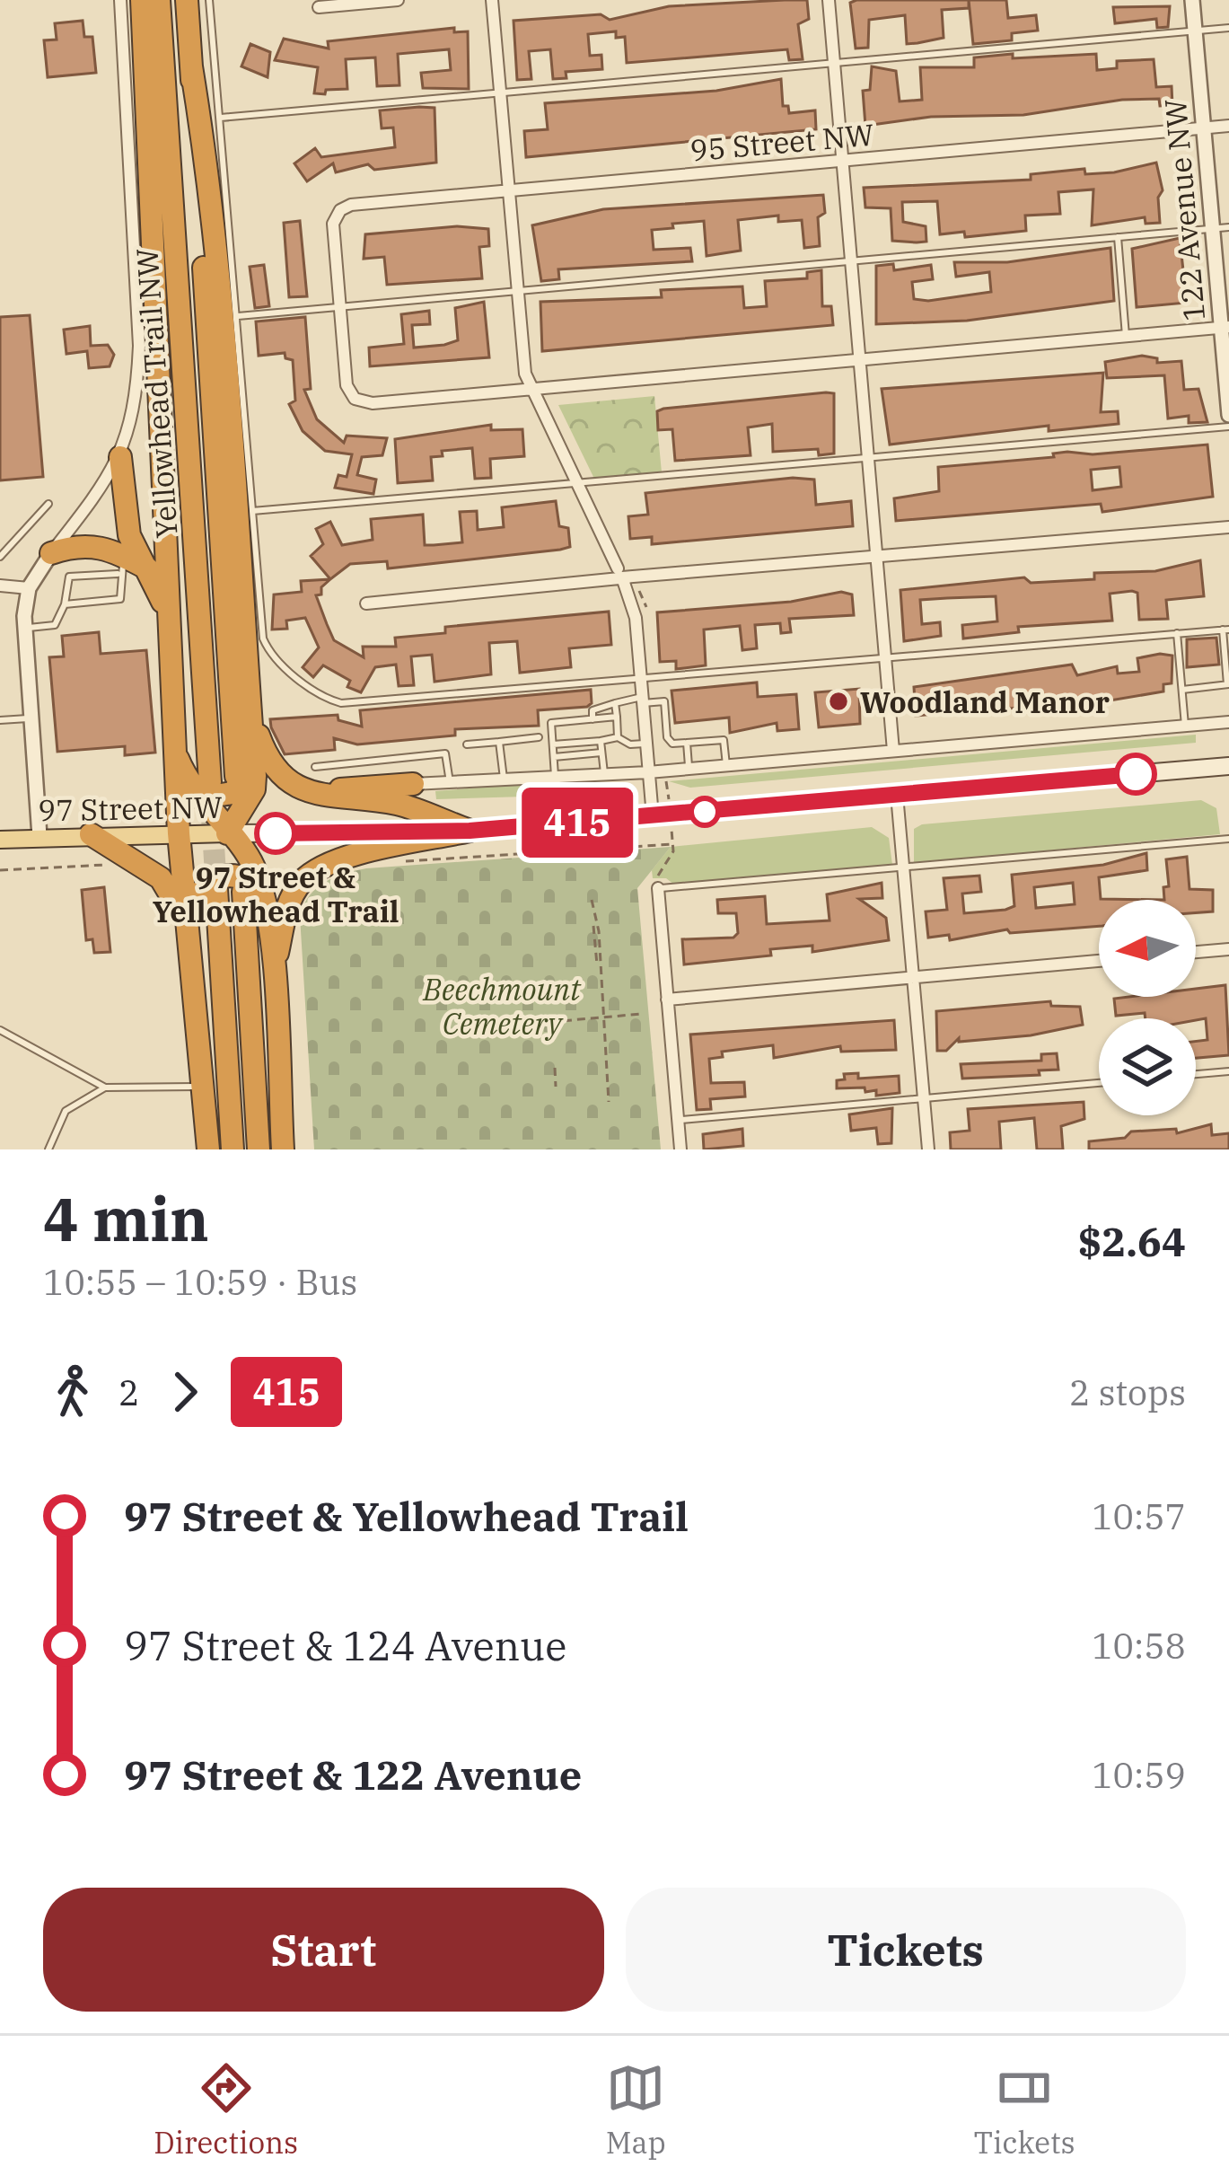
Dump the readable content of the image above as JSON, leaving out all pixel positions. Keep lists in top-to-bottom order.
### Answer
{
  "streets": {
    "highway": ["Yellowhead Trail NW"],
    "main road": ["97 Street NW"],
    "street": ["95 Street NW", "122 Avenue NW"]
  },
  "crossings": [
    ["95 Street NW", "122 Avenue NW"]
  ],
  "parks": ["Beechmount Cemetery"],
  "places": ["Woodland Manor", "97 Street & Yellowhead Trail"],
  "lines": ["bus line 415"],
  "north": "left",
  "page": {
    "on_map": "415",
    "heading": ["4 min", "10:55 – 10:59 · Bus", "$2.64"],
    "legs": ["2", "415", "2 stops"],
    "list": [
      {
        "name": "97 Street & Yellowhead Trail",
        "value": "10:57"
      },
      {
        "name": "97 Street & 124 Avenue",
        "value": "10:58"
      },
      {
        "name": "97 Street & 122 Avenue",
        "value": "10:59"
      }
    ],
    "buttons": ["Start", "Tickets"],
    "tabs": ["Directions", "Map", "Tickets"]
  }
}
